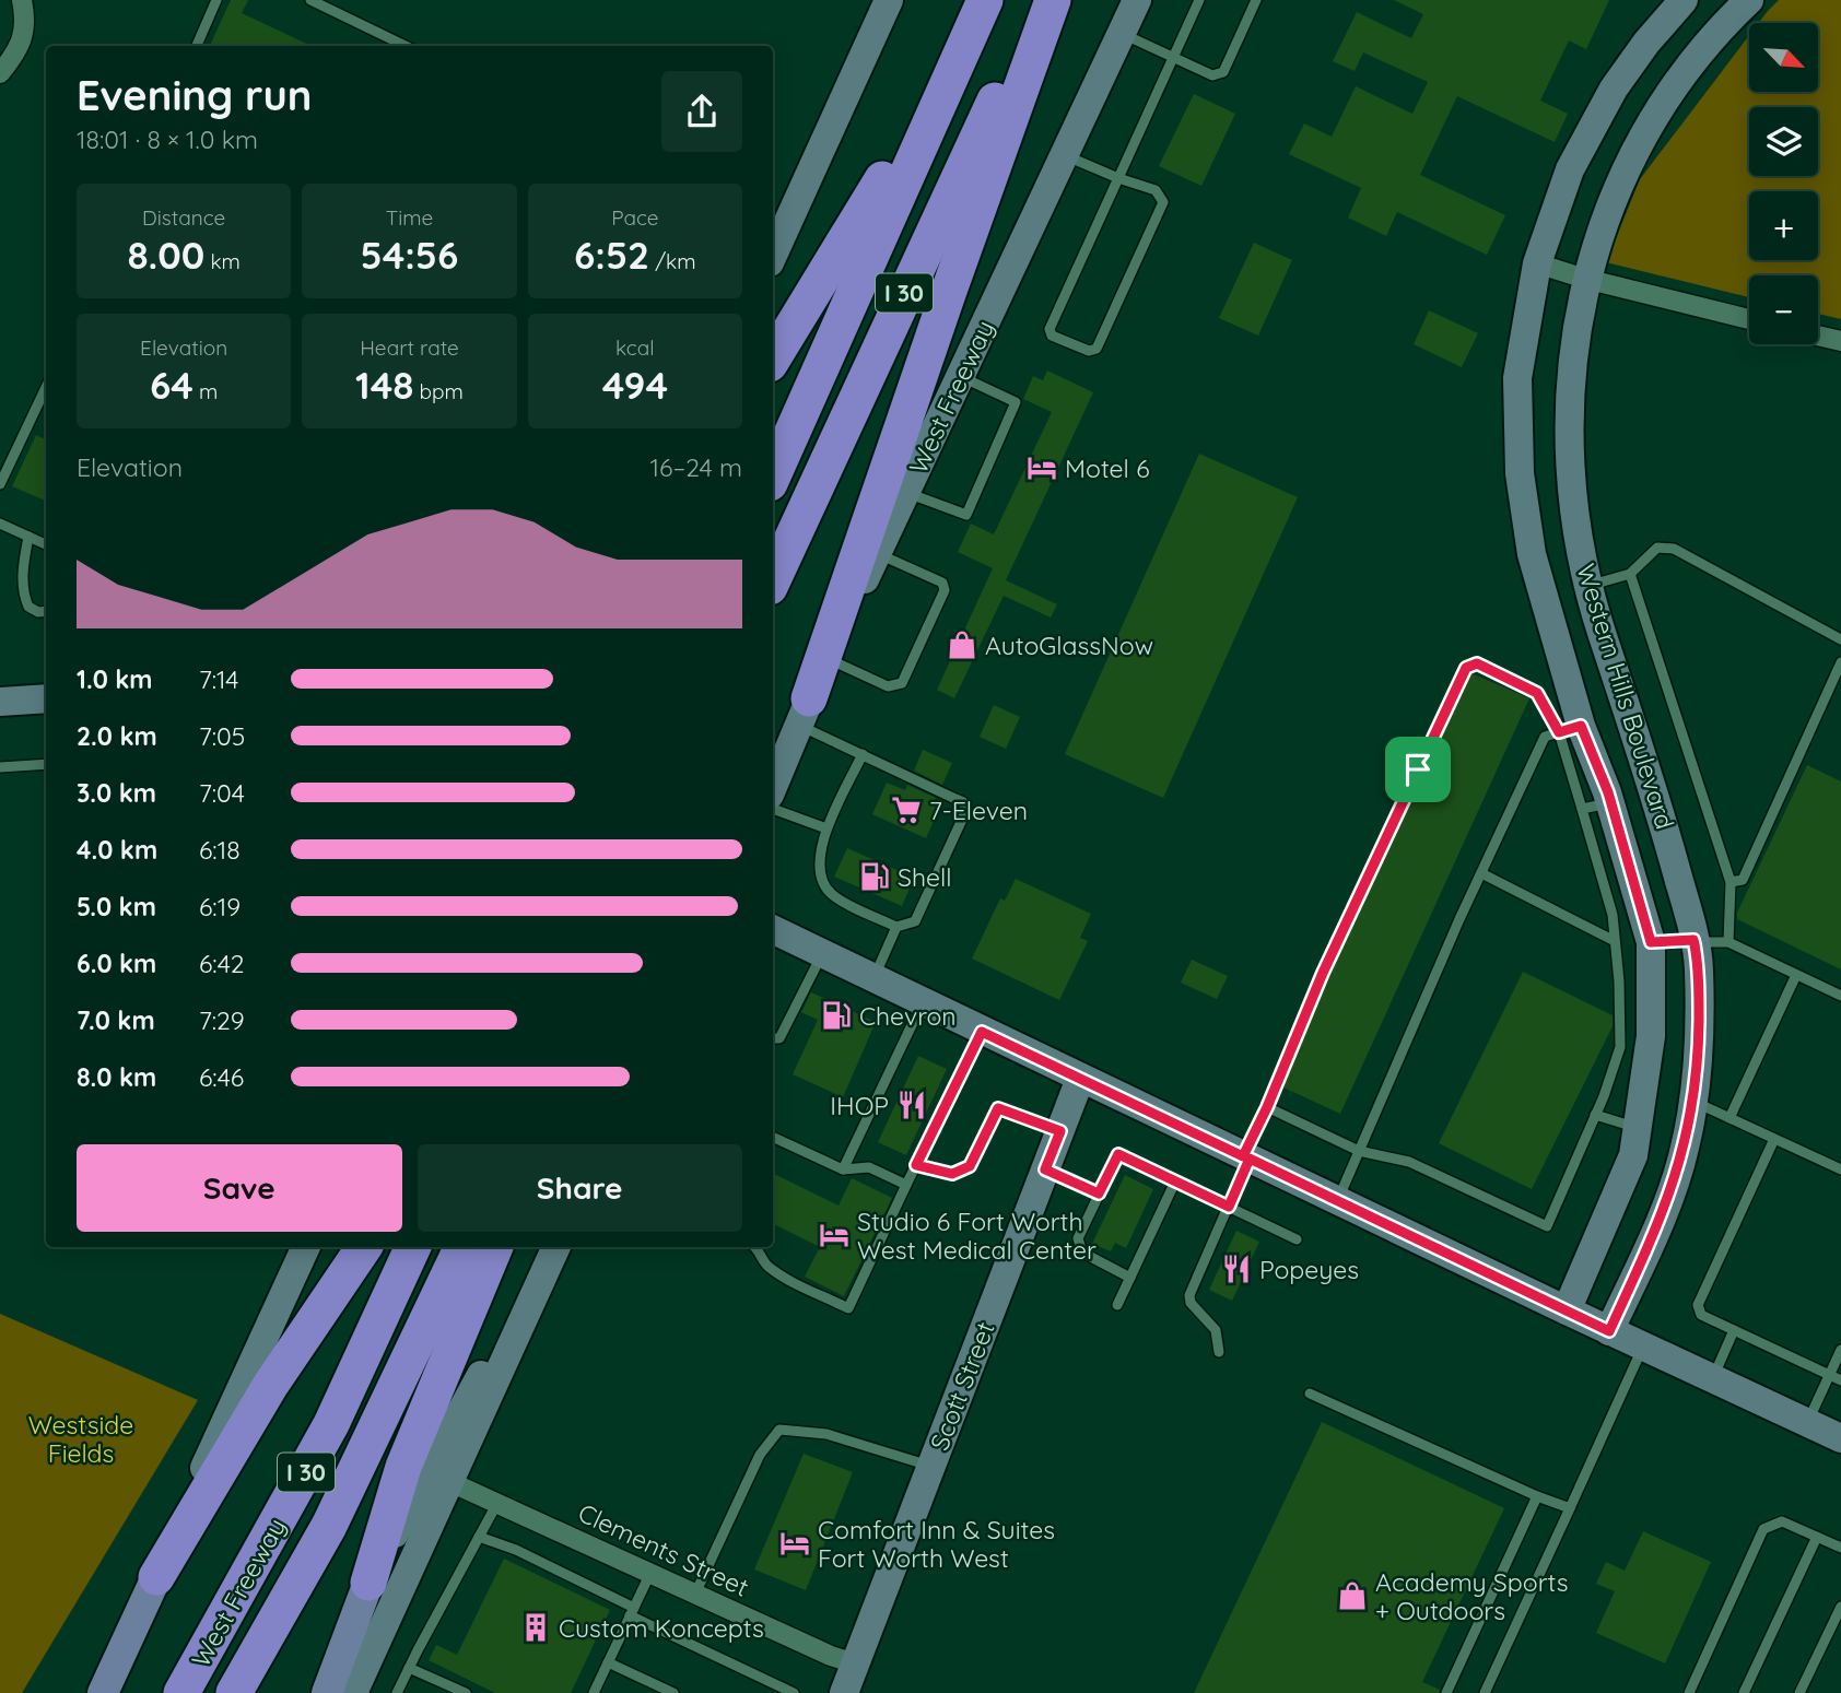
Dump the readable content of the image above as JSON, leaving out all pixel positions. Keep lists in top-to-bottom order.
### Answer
{
  "streets": {
    "highway": ["I 30", "West Freeway"],
    "street": ["Western Hills Boulevard", "Scott Street", "Clements Street"]
  },
  "crossings": [
    ["Scott Street", "Clements Street"]
  ],
  "parks": ["Westside Fields"],
  "places": {
    "hotel": ["Motel 6", "Studio 6 Fort Worth West Medical Center", "Comfort Inn & Suites Fort Worth West"],
    "shop": ["AutoGlassNow", "Academy Sports + Outdoors"],
    "supermarket": ["7-Eleven"],
    "fuel station": ["Shell", "Chevron"],
    "restaurant": ["IHOP", "Popeyes"],
    "building": ["Custom Koncepts"]
  },
  "north": "bottom right",
  "page": {
    "map_buttons": ["+", "−"],
    "heading": ["Evening run", "18:01 · 8 × 1.0 km"],
    "stats": [
      ["Distance", "8.00 km"],
      ["Time", "54:56"],
      ["Pace", "6:52 /km"],
      ["Elevation", "64 m"],
      ["Heart rate", "148 bpm"],
      ["kcal", "494"]
    ],
    "chart": ["Elevation", "16–24 m"],
    "list": [
      {
        "name": "1.0 km",
        "note": "7:14"
      },
      {
        "name": "2.0 km",
        "note": "7:05"
      },
      {
        "name": "3.0 km",
        "note": "7:04"
      },
      {
        "name": "4.0 km",
        "note": "6:18"
      },
      {
        "name": "5.0 km",
        "note": "6:19"
      },
      {
        "name": "6.0 km",
        "note": "6:42"
      },
      {
        "name": "7.0 km",
        "note": "7:29"
      },
      {
        "name": "8.0 km",
        "note": "6:46"
      }
    ],
    "buttons": ["Save", "Share"]
  }
}
